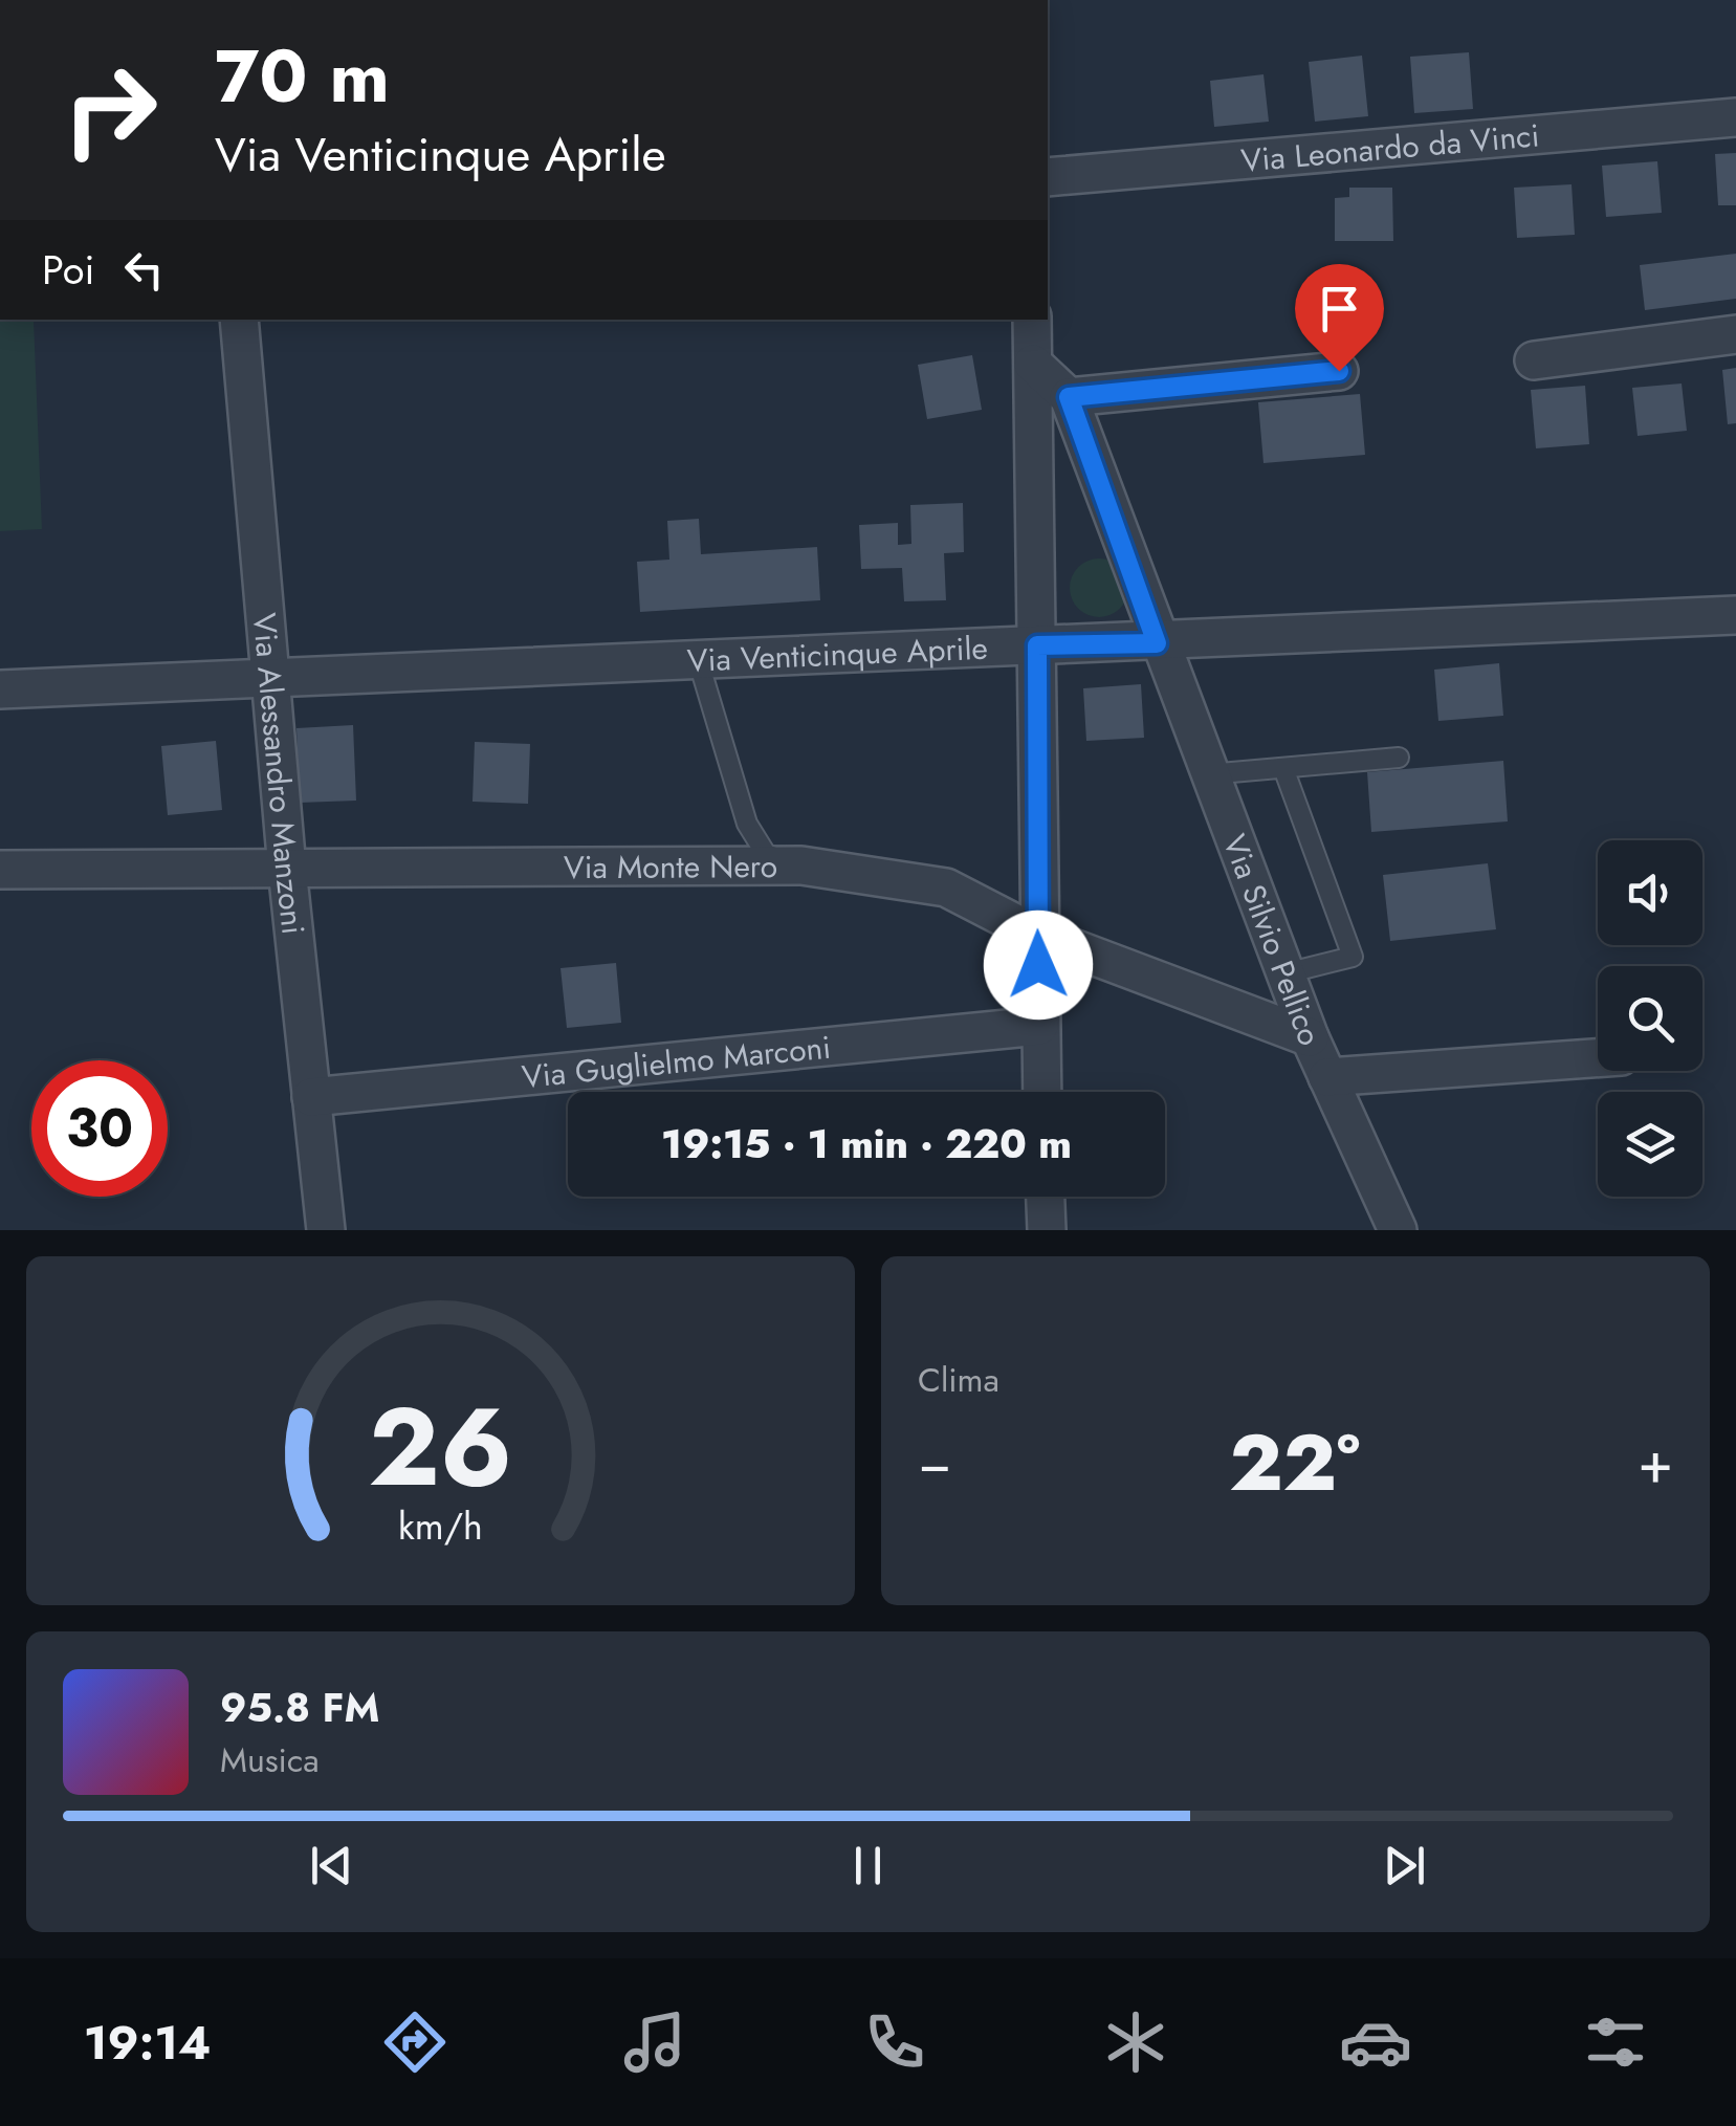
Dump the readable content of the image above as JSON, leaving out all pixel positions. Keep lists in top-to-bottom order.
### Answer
{
  "streets": {
    "street": [
      "Via Leonardo da Vinci",
      "Via Venticinque Aprile",
      "Via Alessandro Manzoni",
      "Via Monte Nero",
      "Via Silvio Pellico",
      "Via Guglielmo Marconi"
    ]
  },
  "crossings": [
    ["Via Venticinque Aprile", "Via Alessandro Manzoni"],
    ["Via Venticinque Aprile", "Via Silvio Pellico"],
    ["Via Alessandro Manzoni", "Via Monte Nero"],
    ["Via Alessandro Manzoni", "Via Guglielmo Marconi"],
    ["Via Monte Nero", "Via Silvio Pellico"]
  ],
  "page": {
    "turn": ["70 m", "Via Venticinque Aprile"],
    "then": "Poi",
    "limit": "30",
    "trip": "19:15 · 1 min · 220 m",
    "tile": "Clima",
    "heat": ["−", "22°", "+"],
    "song": ["95.8 FM", "Musica"],
    "tabs": "19:14",
    "gauge": ["26", "km/h"]
  }
}
